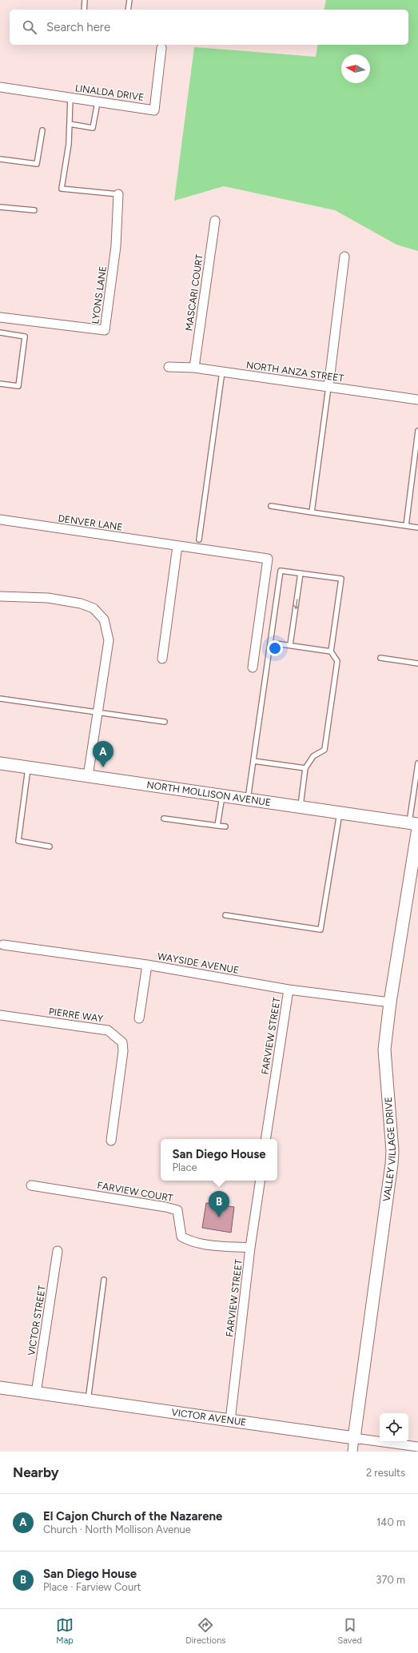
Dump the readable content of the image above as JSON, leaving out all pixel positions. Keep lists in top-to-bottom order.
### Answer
{
  "streets": {
    "street": [
      "LINALDA DRIVE",
      "MASCARI COURT",
      "LYONS LANE",
      "NORTH ANZA STREET",
      "DENVER LANE",
      "NORTH MOLLISON AVENUE",
      "WAYSIDE AVENUE",
      "PIERRE WAY",
      "FARVIEW STREET",
      "VALLEY VILLAGE DRIVE",
      "FARVIEW COURT",
      "VICTOR STREET",
      "VICTOR AVENUE"
    ]
  },
  "crossings": [
    ["MASCARI COURT", "NORTH ANZA STREET"],
    ["NORTH MOLLISON AVENUE", "VALLEY VILLAGE DRIVE"],
    ["WAYSIDE AVENUE", "FARVIEW STREET"],
    ["WAYSIDE AVENUE", "VALLEY VILLAGE DRIVE"],
    ["FARVIEW STREET", "FARVIEW COURT"],
    ["FARVIEW STREET", "VICTOR AVENUE"],
    ["VALLEY VILLAGE DRIVE", "VICTOR AVENUE"],
    ["VICTOR STREET", "VICTOR AVENUE"]
  ],
  "north": "left",
  "page": {
    "search": "Search here",
    "pins": ["A", "B"],
    "popup": ["San Diego House", "Place"],
    "heading": ["Nearby", "2 results"],
    "list": [
      {
        "mark": "A",
        "name": "El Cajon Church of the Nazarene",
        "note": "Church · North Mollison Avenue",
        "value": "140 m"
      },
      {
        "mark": "B",
        "name": "San Diego House",
        "note": "Place · Farview Court",
        "value": "370 m"
      }
    ],
    "nav": ["Map", "Directions", "Saved"]
  }
}
